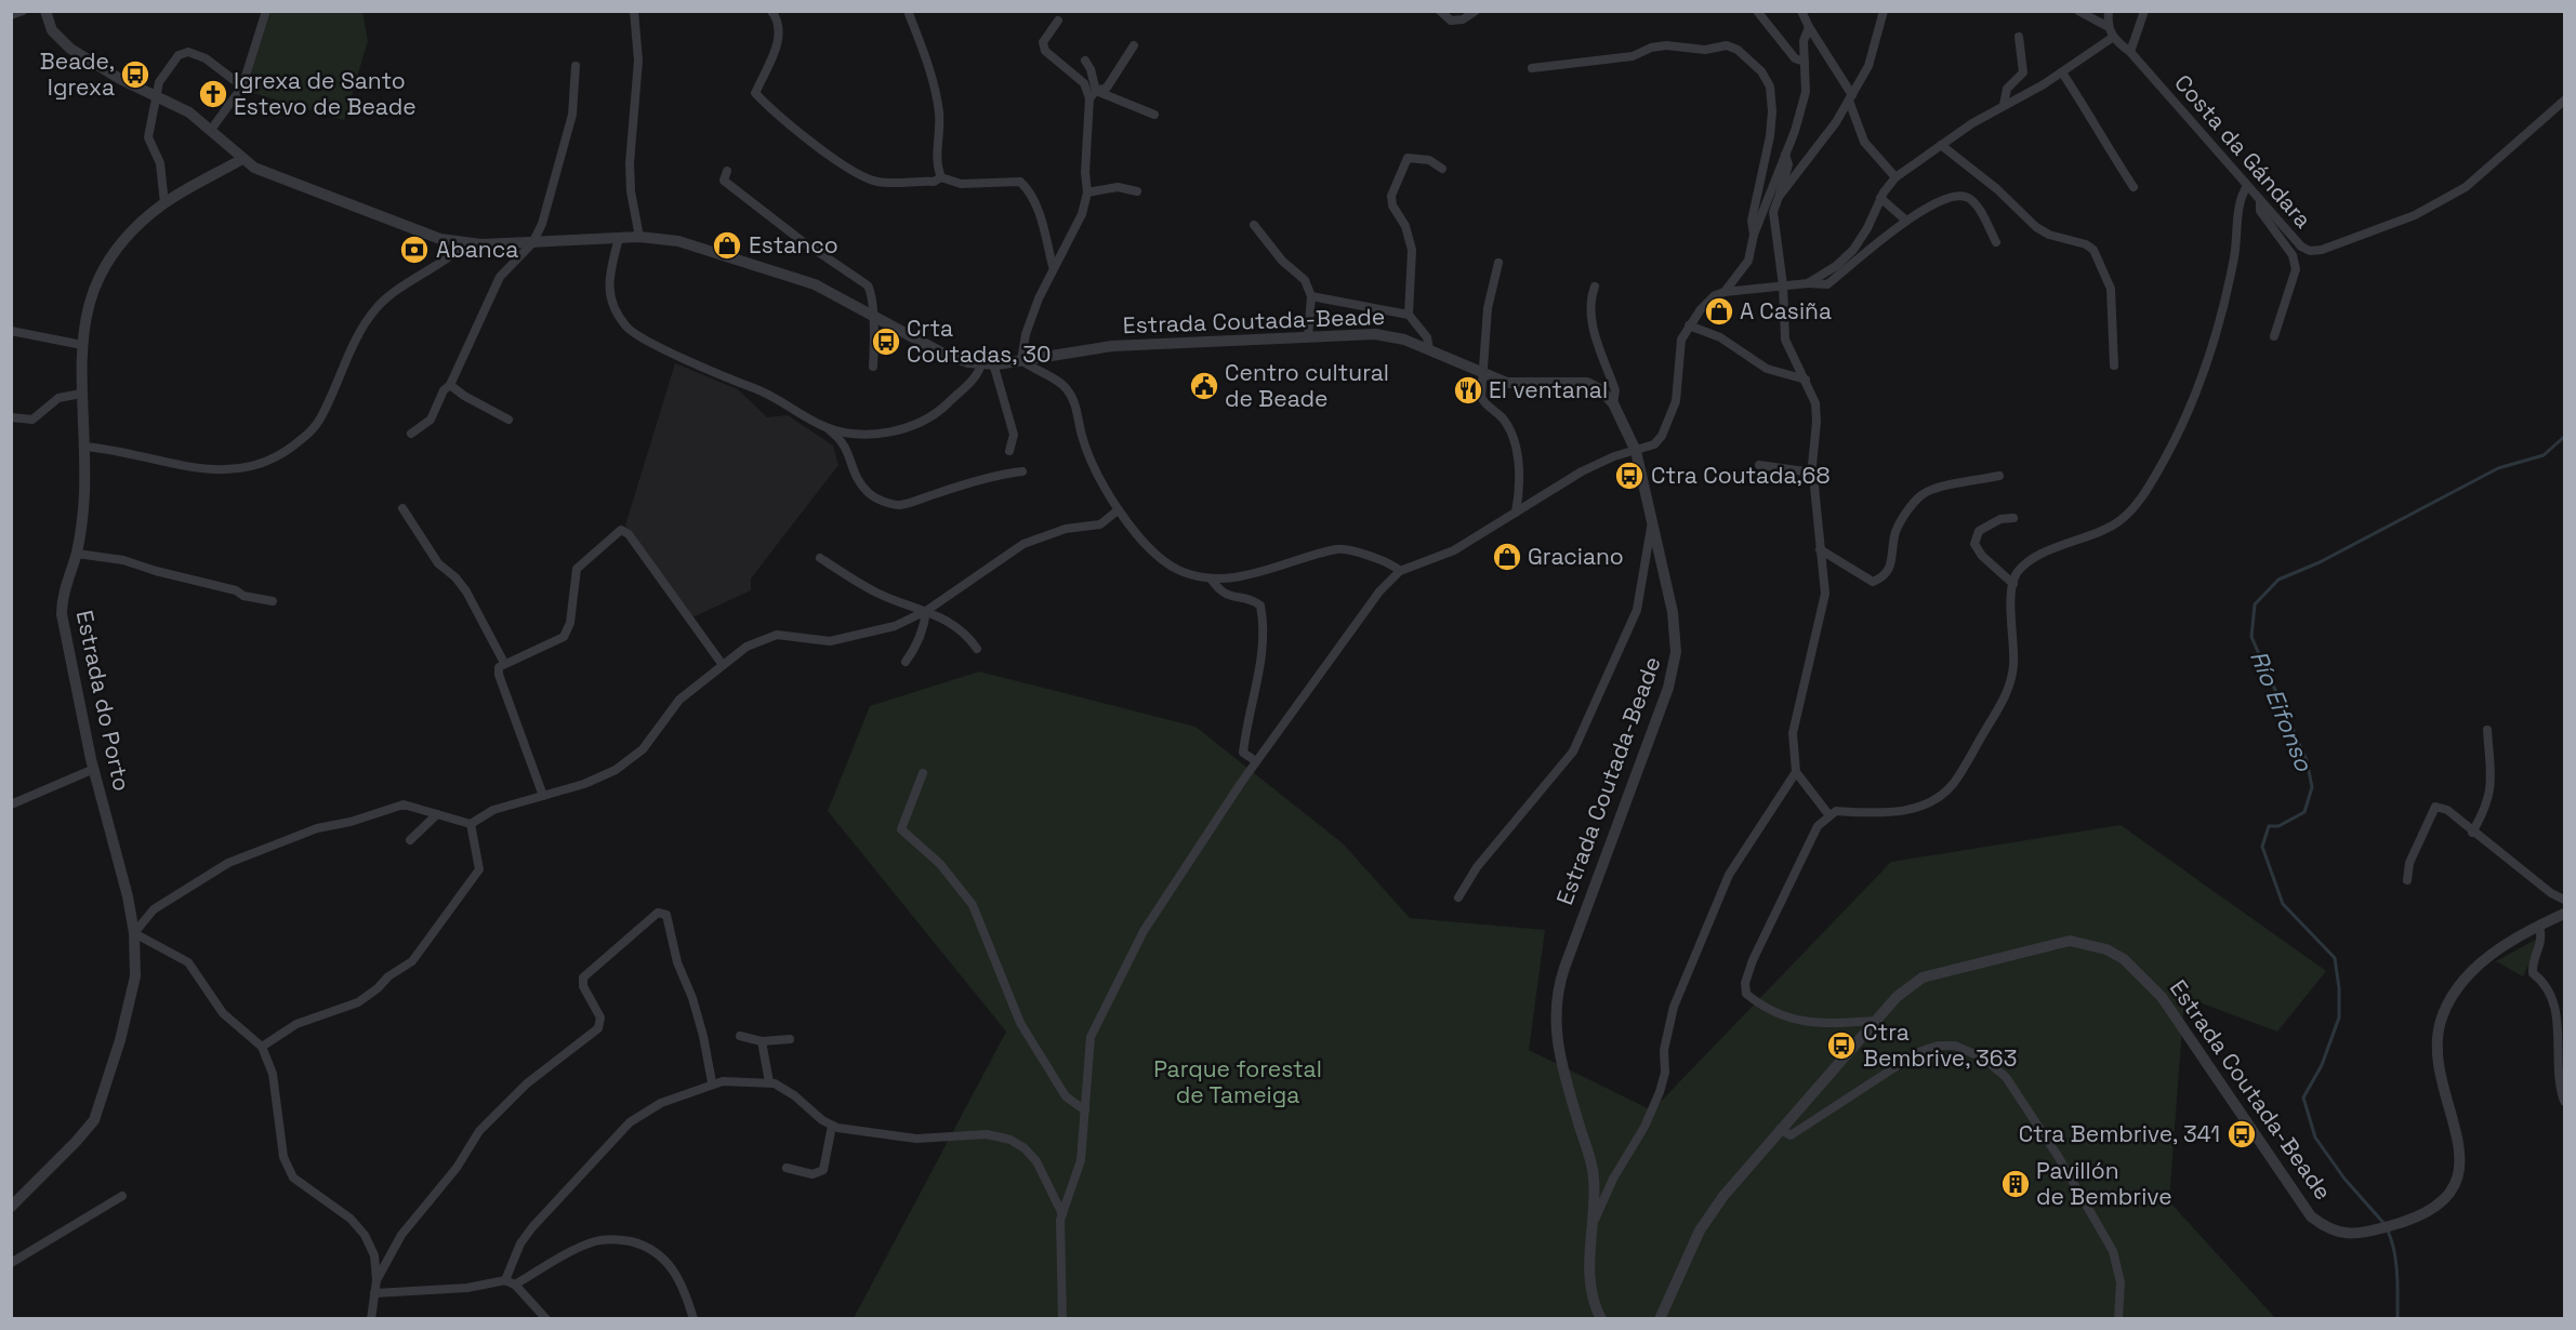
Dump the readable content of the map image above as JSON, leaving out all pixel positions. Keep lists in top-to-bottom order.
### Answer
{
  "streets": {
    "street": ["Costa da Gándara", "Estrada Coutada-Beade", "Estrada do Porto"]
  },
  "crossings": [
    ["Estrada Coutada-Beade", "Estrada do Porto"]
  ],
  "water": ["Río Eifonso"],
  "parks": ["Parque forestal de Tameiga"],
  "places": {
    "bus stop": [
      "Beade, Igrexa",
      "Crta Coutadas, 30",
      "Ctra Coutada,68",
      "Ctra Bembrive, 363",
      "Ctra Bembrive, 341"
    ],
    "church": ["Igrexa de Santo Estevo de Beade"],
    "shop": ["Estanco", "A Casiña", "Graciano"],
    "bank": ["Abanca"],
    "public building": ["Centro cultural de Beade"],
    "restaurant": ["El ventanal"],
    "building": ["Pavillón de Bembrive"]
  }
}
